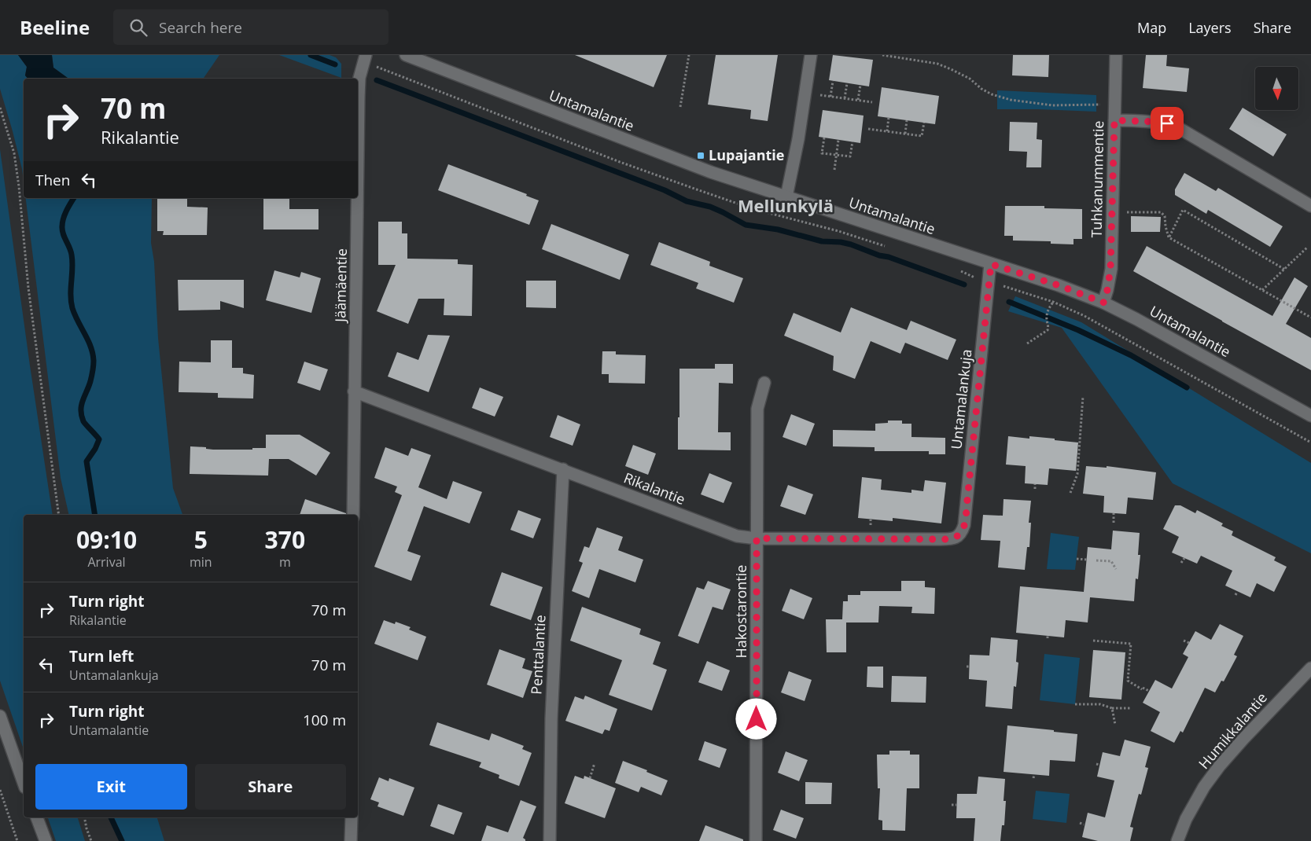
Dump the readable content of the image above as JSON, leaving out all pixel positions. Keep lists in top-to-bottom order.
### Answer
{
  "streets": {
    "street": [
      "Untamalantie",
      "Tuhkanummentie",
      "Jäämäentie",
      "Untamalankuja",
      "Rikalantie",
      "Hakostarontie",
      "Penttalantie",
      "Humikkalantie"
    ]
  },
  "crossings": [
    ["Untamalantie", "Tuhkanummentie"],
    ["Untamalantie", "Untamalankuja"],
    ["Jäämäentie", "Rikalantie"],
    ["Untamalankuja", "Rikalantie"],
    ["Rikalantie", "Hakostarontie"],
    ["Rikalantie", "Penttalantie"]
  ],
  "districts": ["Mellunkylä"],
  "places": {
    "transit": ["Lupajantie"]
  },
  "north": "bottom",
  "page": {
    "header": "Beeline",
    "search": "Search here",
    "nav": ["Map", "Layers", "Share"],
    "turn": ["70 m", "Rikalantie"],
    "then": "Then",
    "eta": [
      "09:10",
      "Arrival",
      "5",
      "min",
      "370",
      "m"
    ],
    "list": [
      {
        "name": "Turn right",
        "note": "Rikalantie",
        "value": "70 m"
      },
      {
        "name": "Turn left",
        "note": "Untamalankuja",
        "value": "70 m"
      },
      {
        "name": "Turn right",
        "note": "Untamalantie",
        "value": "100 m"
      }
    ],
    "buttons": ["Exit", "Share"]
  }
}
